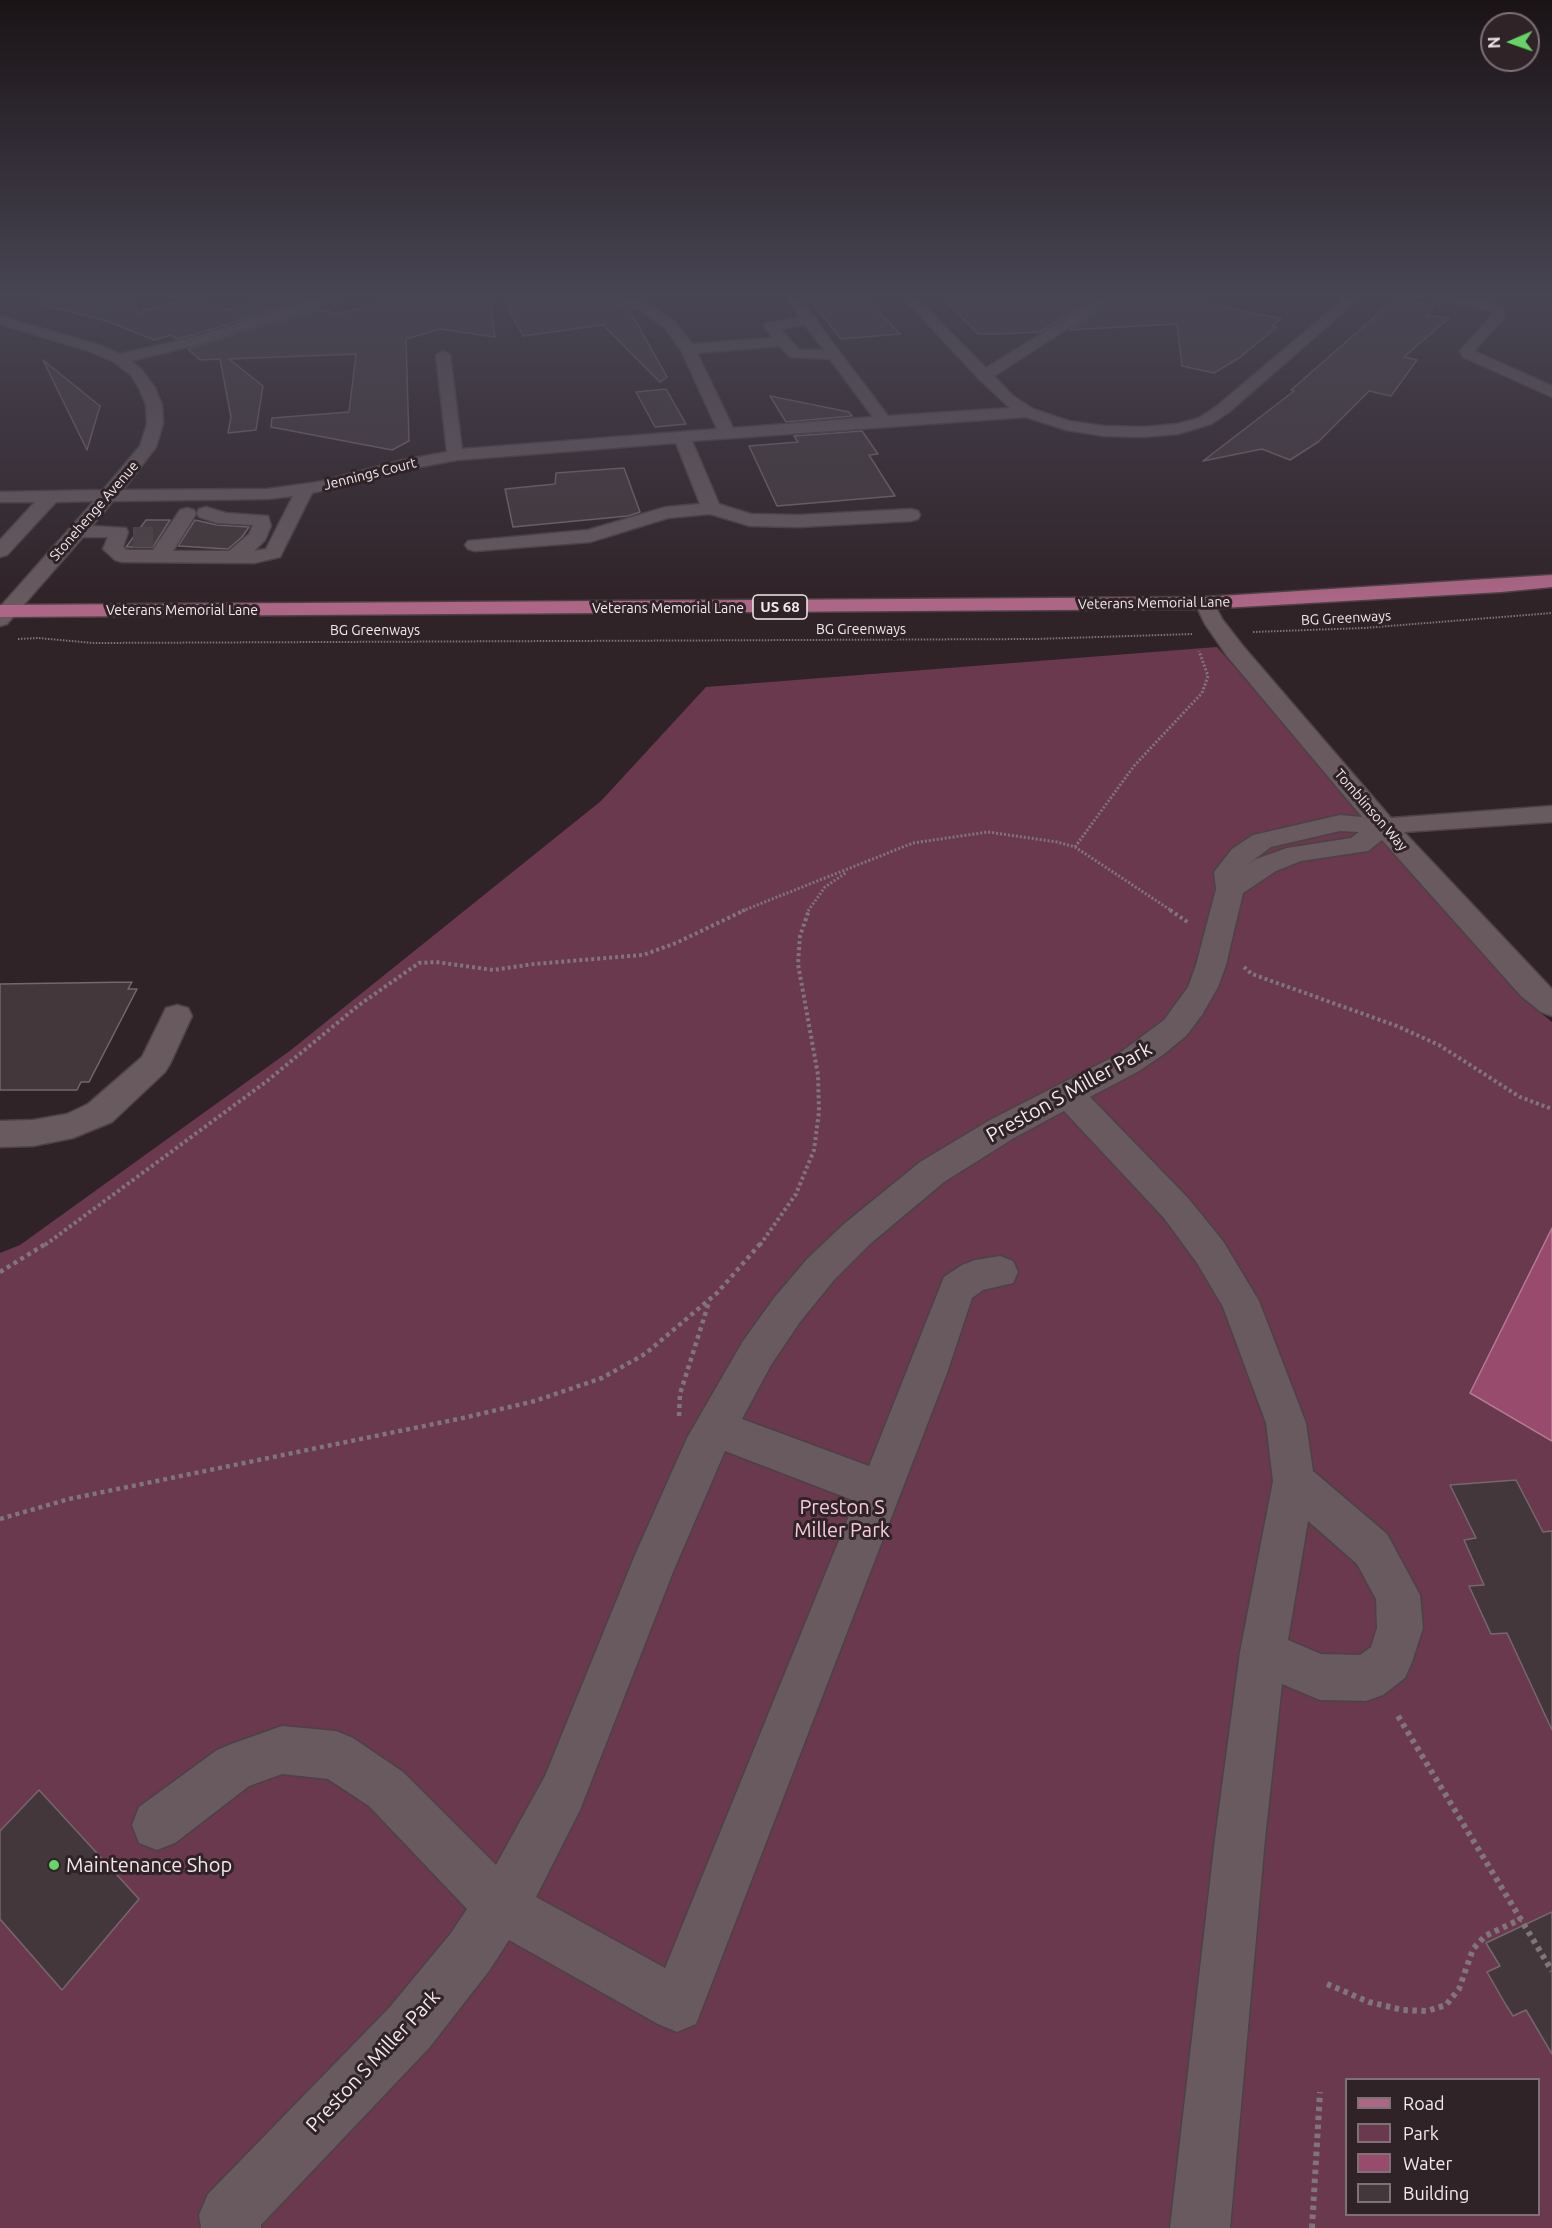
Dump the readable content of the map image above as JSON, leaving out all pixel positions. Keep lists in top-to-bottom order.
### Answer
{
  "streets": {
    "main road": ["Veterans Memorial Lane", "US 68"],
    "street": [
      "Jennings Court",
      "Stonehenge Avenue",
      "Tomblinson Way",
      "Preston S Miller Park"
    ],
    "path": ["BG Greenways"]
  },
  "crossings": [
    ["Jennings Court", "Stonehenge Avenue"],
    ["Stonehenge Avenue", "Veterans Memorial Lane"],
    ["Veterans Memorial Lane", "Tomblinson Way"],
    ["BG Greenways", "Tomblinson Way"],
    ["Tomblinson Way", "Preston S Miller Park"]
  ],
  "parks": ["Preston S Miller Park"],
  "places": ["Maintenance Shop"],
  "legend": [
    "Road",
    "Park",
    "Water",
    "Building"
  ],
  "north": "left"
}
